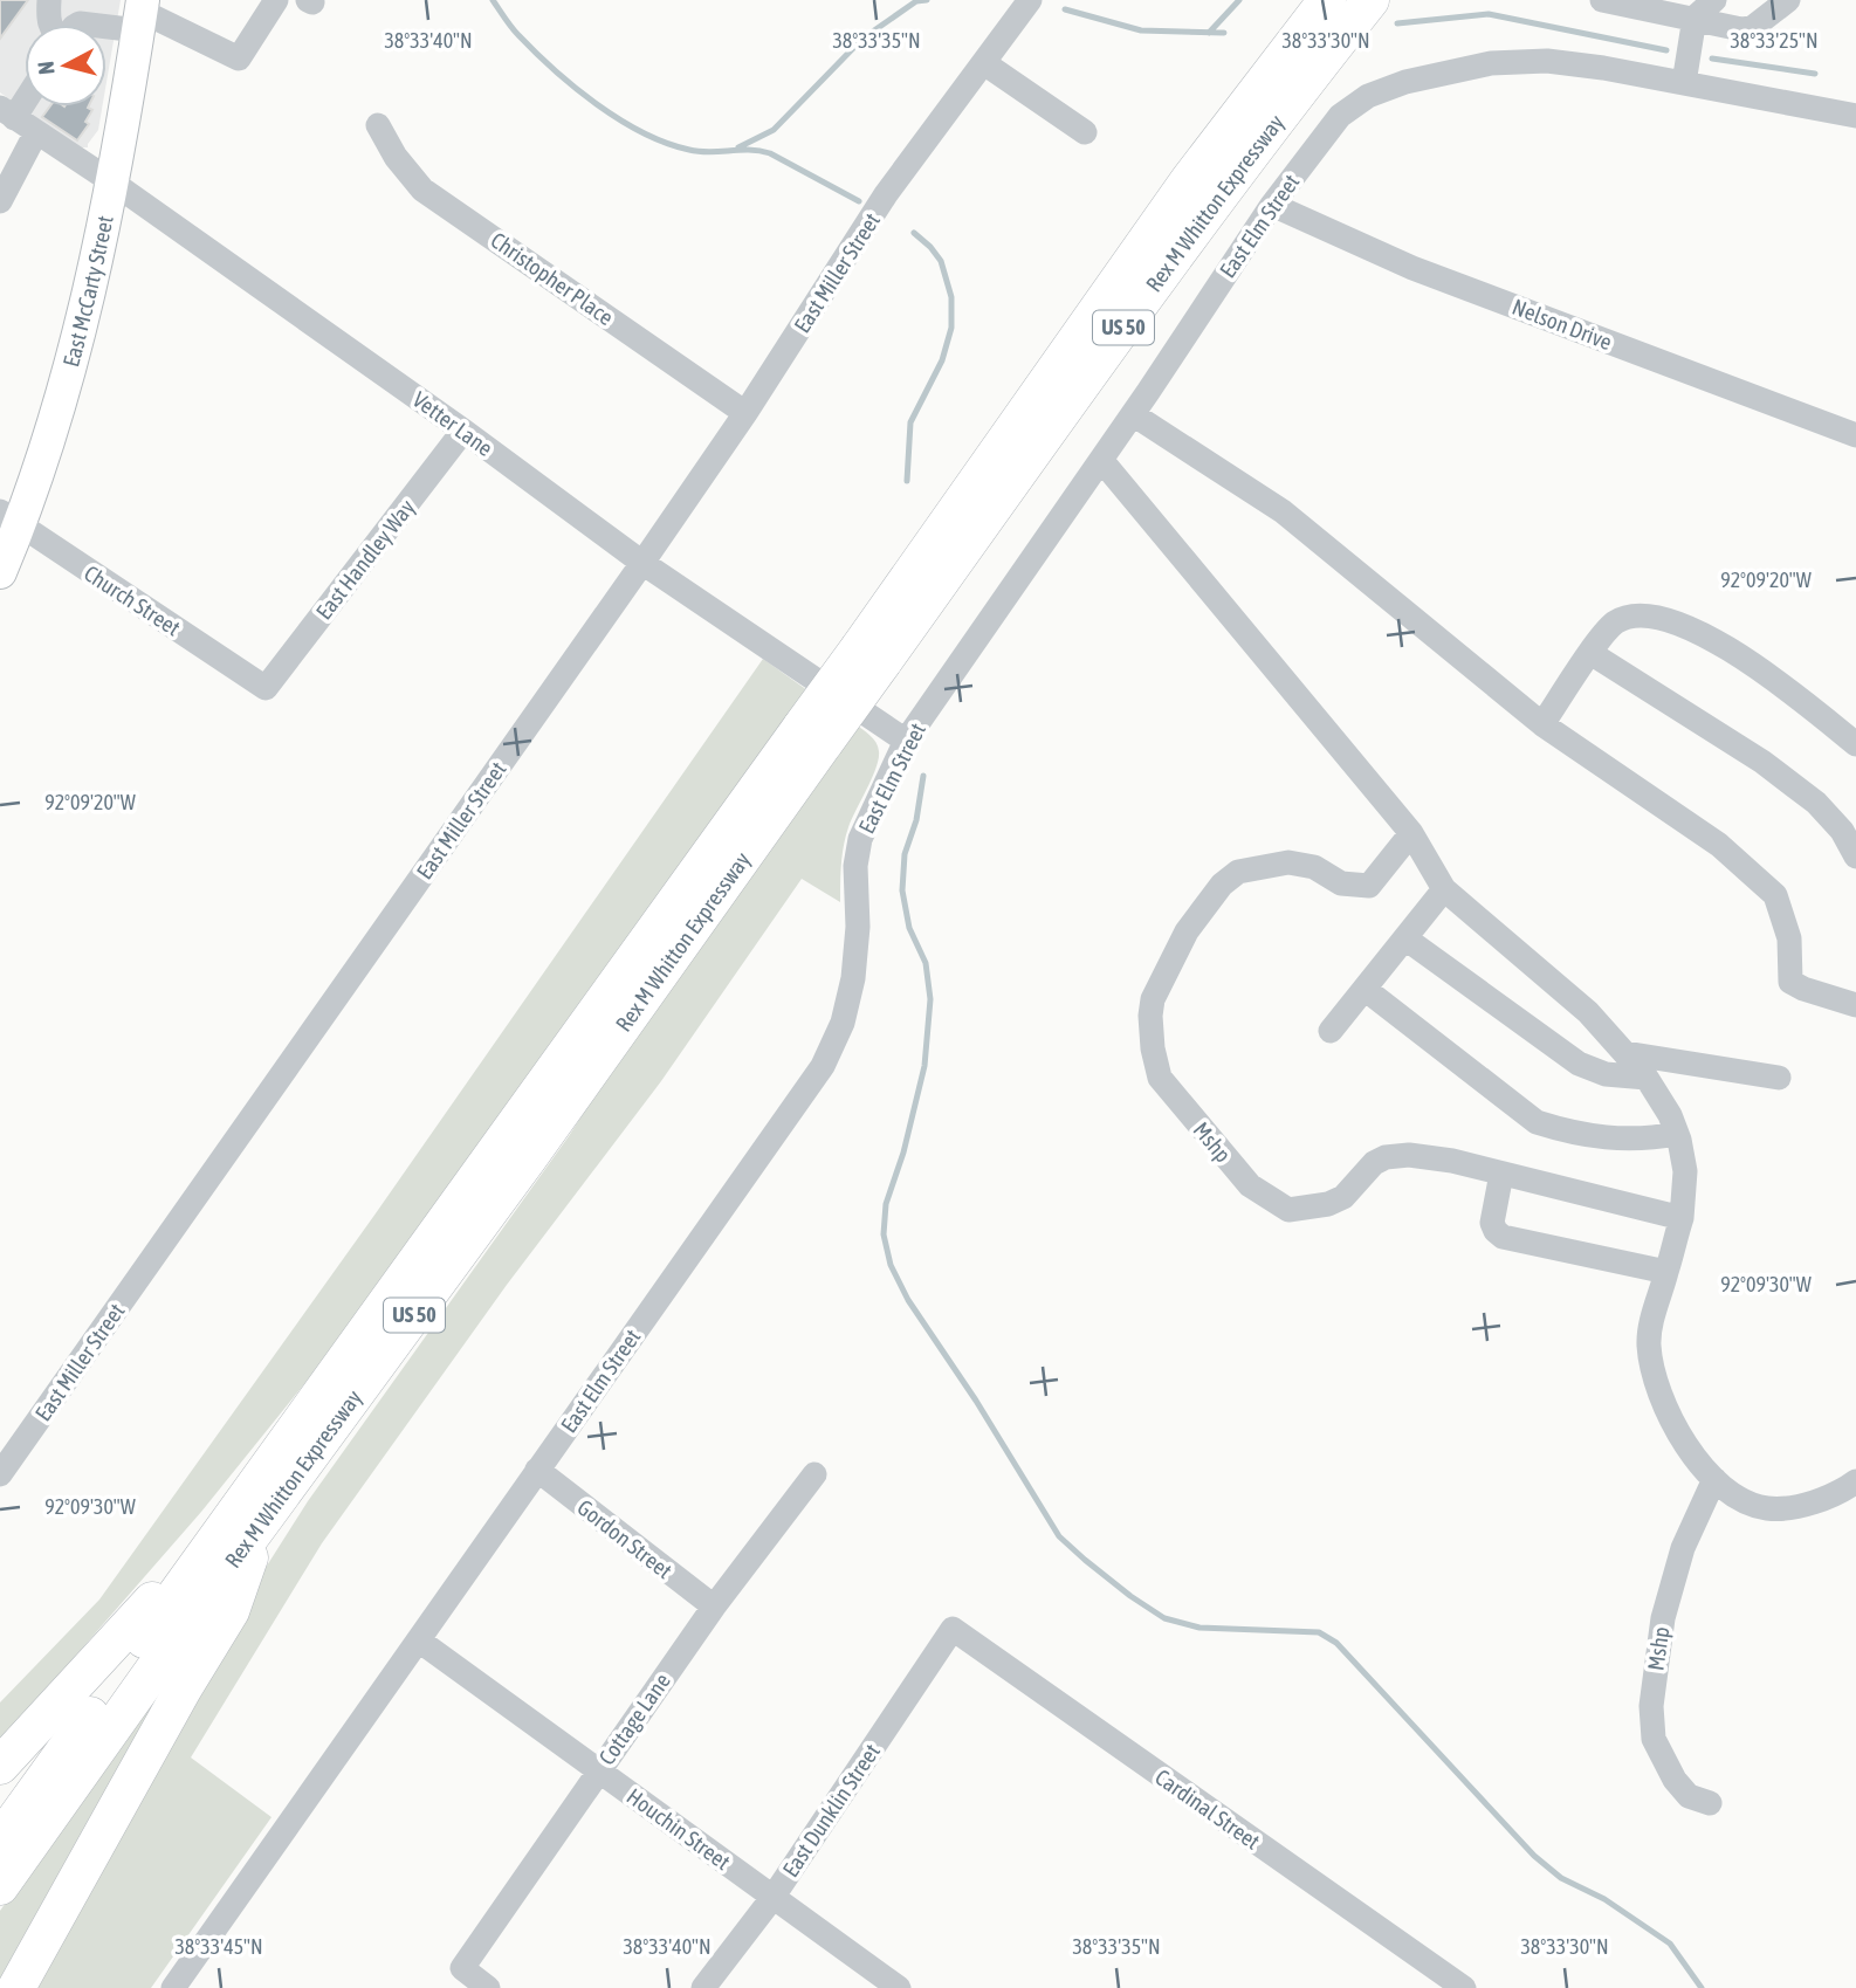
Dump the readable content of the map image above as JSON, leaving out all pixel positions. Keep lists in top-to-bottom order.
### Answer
{
  "streets": {
    "highway": ["Rex M Whitton Expressway", "US 50"],
    "main road": ["East McCarty Street"],
    "street": [
      "East Elm Street",
      "East Miller Street",
      "Christopher Place",
      "Nelson Drive",
      "Vetter Lane",
      "East Handley Way",
      "Church Street",
      "Mshp",
      "Gordon Street",
      "Cottage Lane",
      "Cardinal Street",
      "East Dunklin Street",
      "Houchin Street"
    ]
  },
  "crossings": [
    ["East Elm Street", "Nelson Drive"],
    ["East Elm Street", "Vetter Lane"],
    ["East Elm Street", "Gordon Street"],
    ["East Elm Street", "Houchin Street"],
    ["East Miller Street", "Christopher Place"],
    ["East Miller Street", "Vetter Lane"],
    ["East McCarty Street", "Vetter Lane"],
    ["East McCarty Street", "Church Street"],
    ["Vetter Lane", "East Handley Way"],
    ["East Handley Way", "Church Street"],
    ["Gordon Street", "Cottage Lane"],
    ["Cottage Lane", "Houchin Street"],
    ["Cardinal Street", "East Dunklin Street"],
    ["East Dunklin Street", "Houchin Street"]
  ],
  "north": "left",
  "coordinates": [
    "38°33'40\"N",
    "38°33'35\"N",
    "38°33'30\"N",
    "38°33'25\"N",
    "92°09'20\"W",
    "92°09'30\"W",
    "38°33'45\"N"
  ]
}
